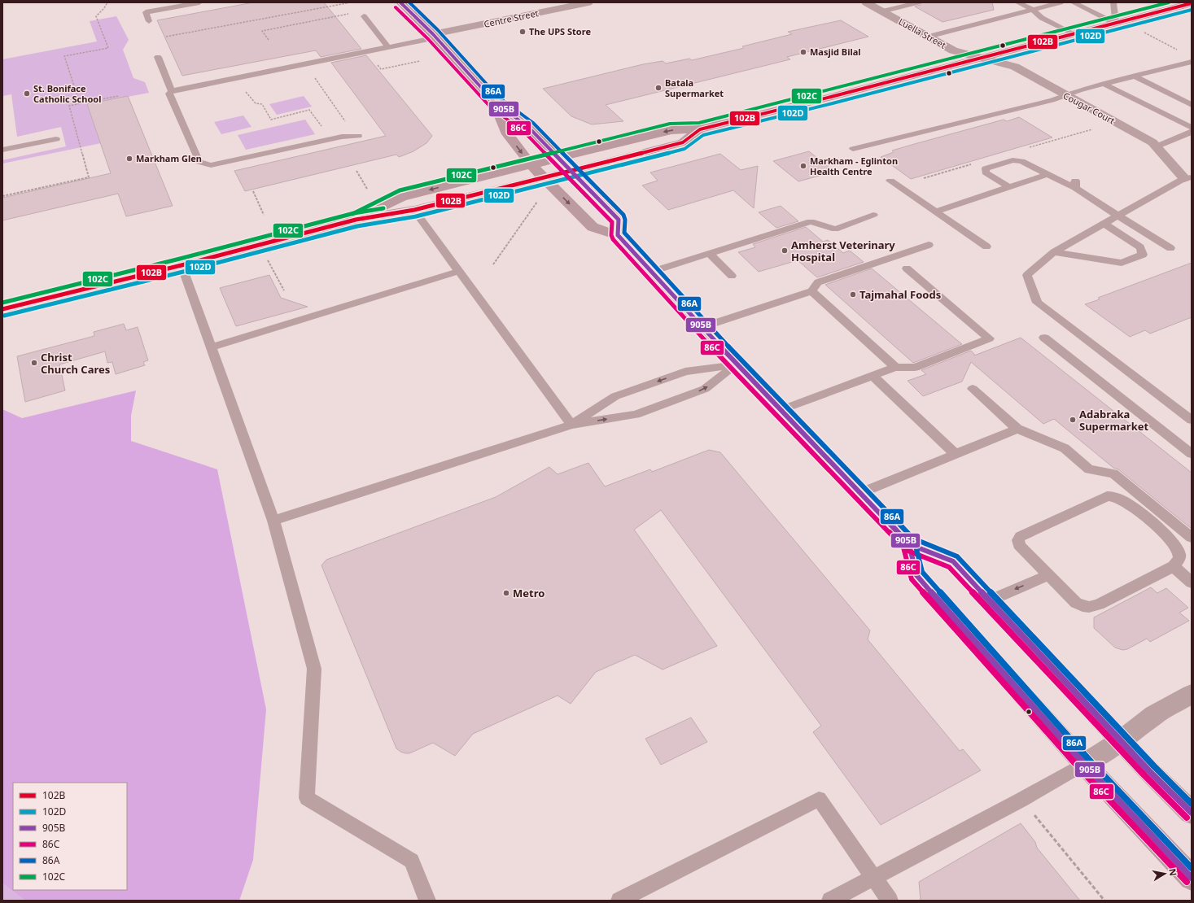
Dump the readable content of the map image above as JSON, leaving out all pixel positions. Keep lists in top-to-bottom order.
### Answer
{
  "streets": {
    "street": ["Centre Street", "Luella Street", "Cougar Court"]
  },
  "crossings": [
    ["Luella Street", "Cougar Court"]
  ],
  "places": [
    "The UPS Store",
    "Masjid Bilal",
    "Batala Supermarket",
    "St. Boniface Catholic School",
    "Markham Glen",
    "Markham - Eglinton Health Centre",
    "Amherst Veterinary Hospital",
    "Tajmahal Foods",
    "Christ Church Cares",
    "Adabraka Supermarket",
    "Metro"
  ],
  "lines": [
    "transit line 905B",
    "transit line 86A",
    "transit line 102C",
    "transit line 102B",
    "transit line 86C",
    "transit line 102D"
  ],
  "legend": [
    "102B",
    "102D",
    "905B",
    "86C",
    "86A",
    "102C"
  ],
  "north": "right"
}
